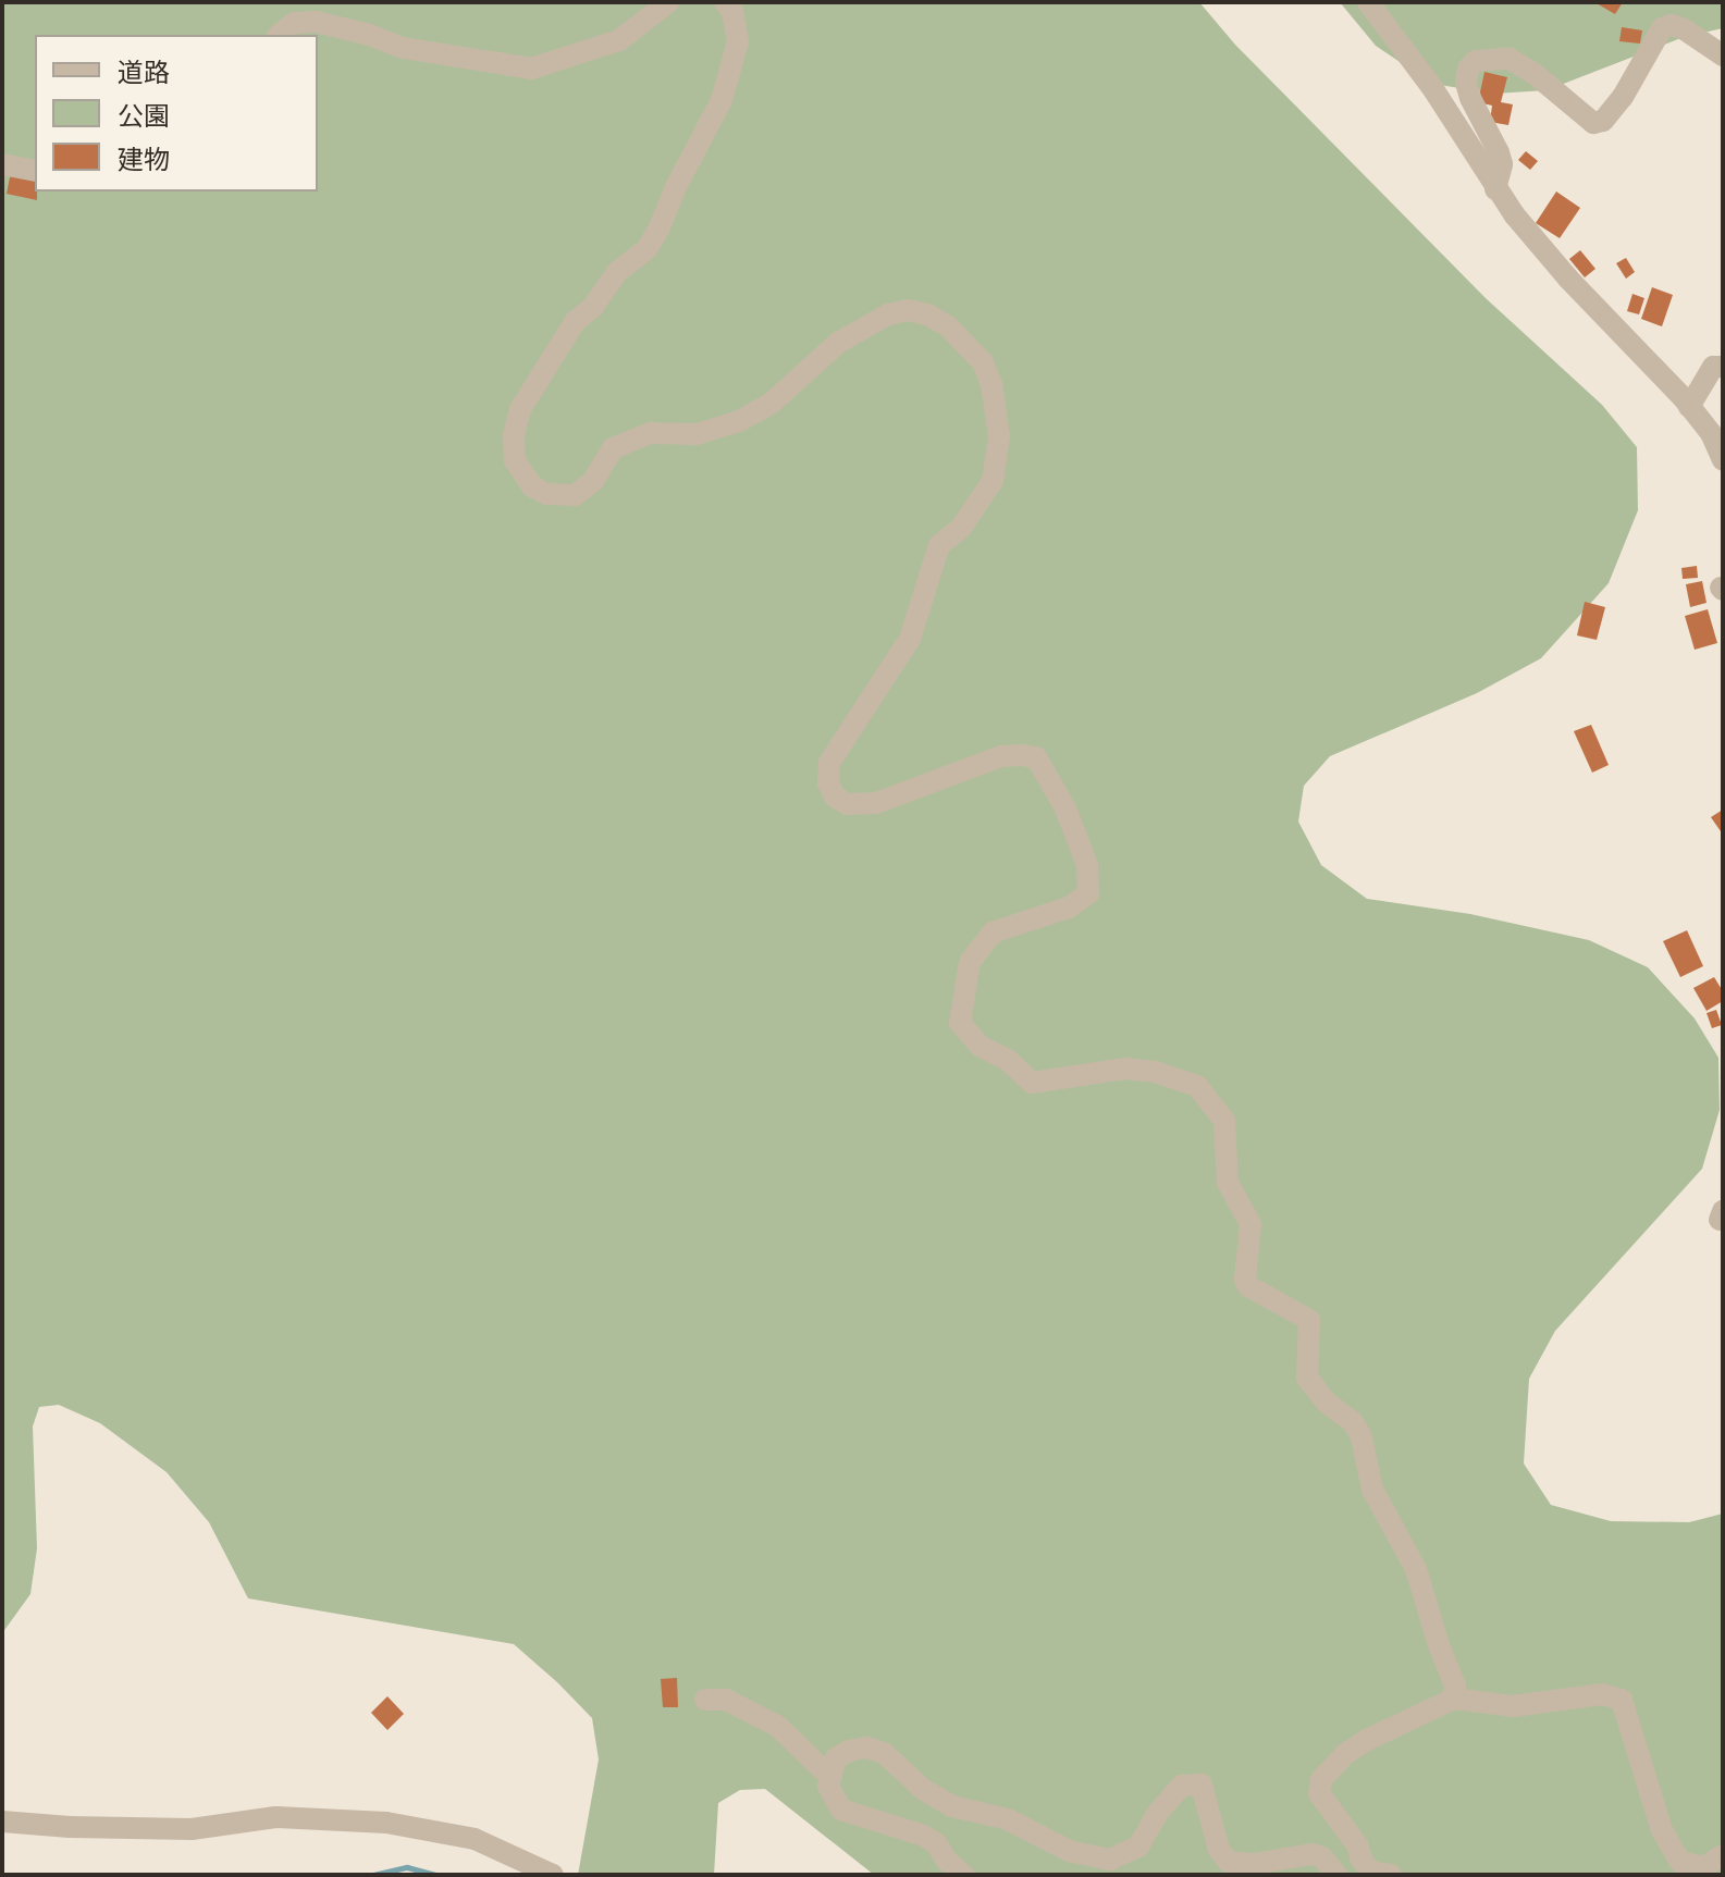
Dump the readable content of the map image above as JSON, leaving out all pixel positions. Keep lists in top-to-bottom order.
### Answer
{
  "legend": ["道路", "公園", "建物"]
}
